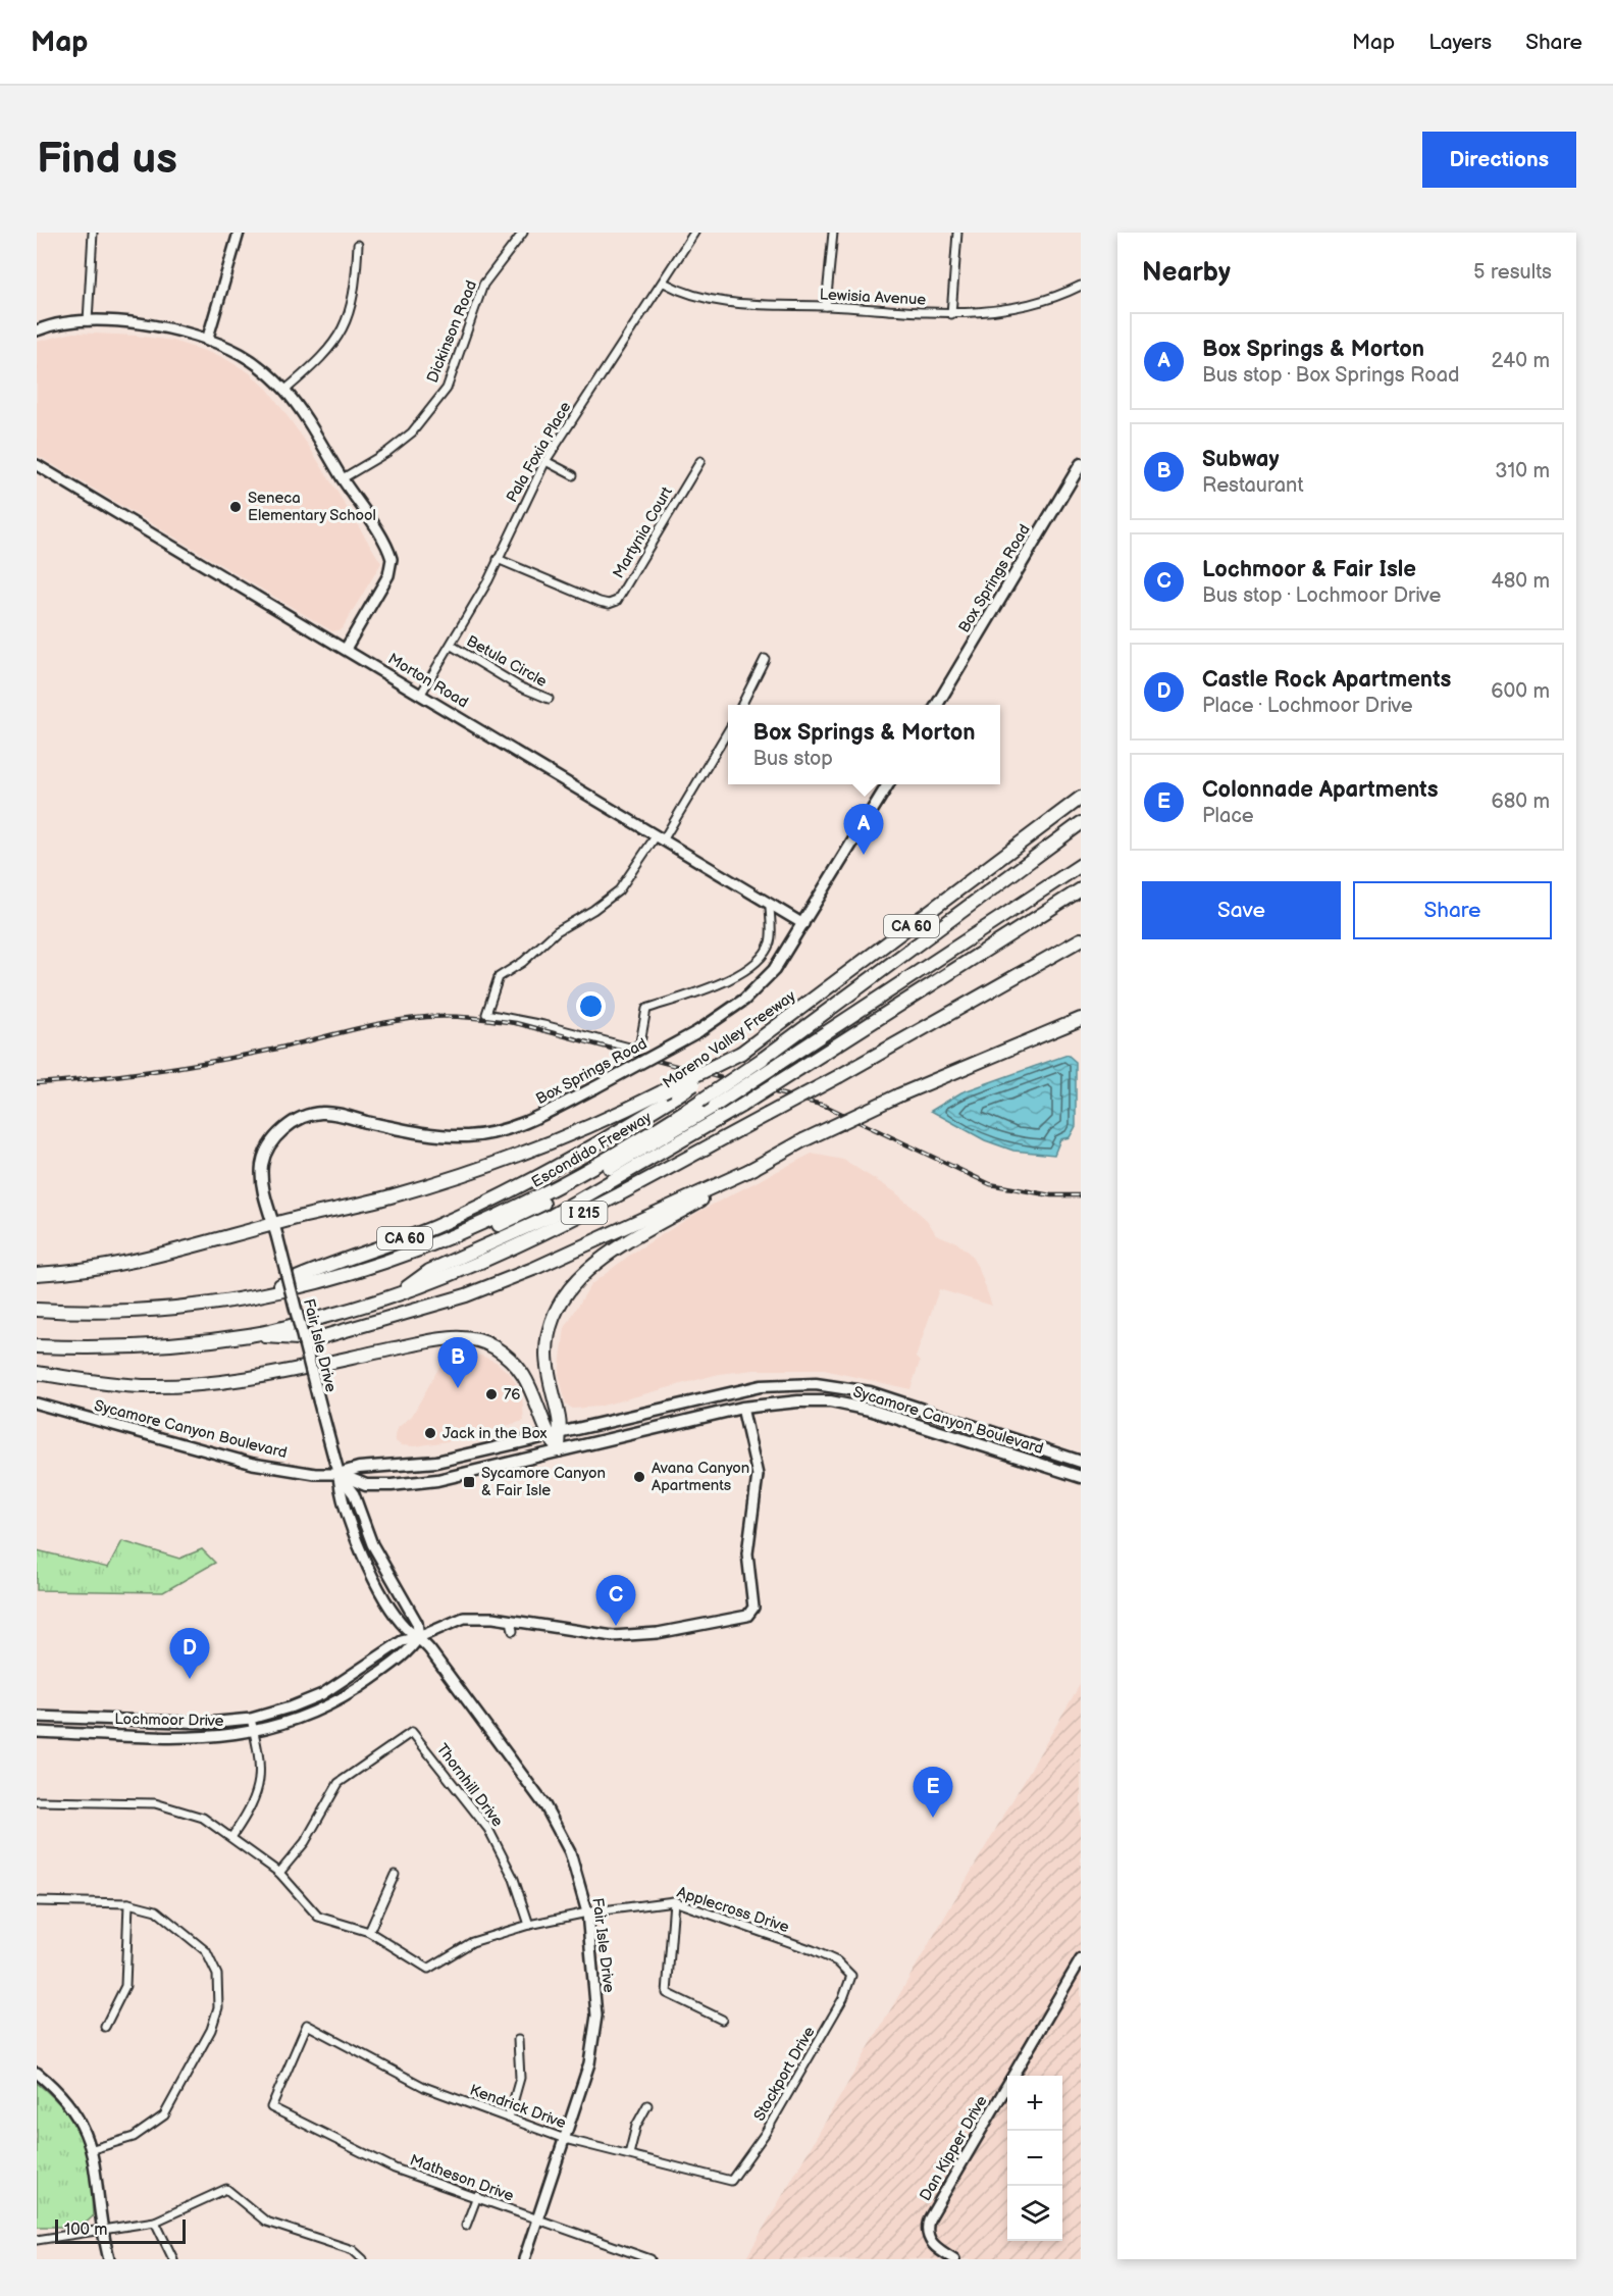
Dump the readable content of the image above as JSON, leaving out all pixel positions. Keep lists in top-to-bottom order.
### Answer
{
  "streets": {
    "highway": [
      "CA 60",
      "Moreno Valley Freeway",
      "Escondido Freeway",
      "I 215"
    ],
    "main road": ["Box Springs Road", "Fair Isle Drive", "Sycamore Canyon Boulevard"],
    "street": [
      "Lewisia Avenue",
      "Dickinson Road",
      "Pala Foxia Place",
      "Martynia Court",
      "Betula Circle",
      "Morton Road",
      "Lochmoor Drive",
      "Thornhill Drive",
      "Applecross Drive",
      "Stockport Drive",
      "Kendrick Drive",
      "Dan Kipper Drive",
      "Matheson Drive"
    ]
  },
  "crossings": [
    ["Lewisia Avenue", "Pala Foxia Place"],
    ["Pala Foxia Place", "Martynia Court"],
    ["Pala Foxia Place", "Betula Circle"],
    ["Pala Foxia Place", "Morton Road"],
    ["Box Springs Road", "Morton Road"],
    ["Box Springs Road", "Fair Isle Drive"],
    ["Moreno Valley Freeway", "Escondido Freeway"],
    ["Fair Isle Drive", "Sycamore Canyon Boulevard"],
    ["Fair Isle Drive", "Lochmoor Drive"],
    ["Fair Isle Drive", "Applecross Drive"],
    ["Fair Isle Drive", "Kendrick Drive"],
    ["Fair Isle Drive", "Matheson Drive"],
    ["Sycamore Canyon Boulevard", "Lochmoor Drive"],
    ["Thornhill Drive", "Applecross Drive"],
    ["Applecross Drive", "Stockport Drive"],
    ["Stockport Drive", "Kendrick Drive"],
    ["Kendrick Drive", "Matheson Drive"]
  ],
  "places": {
    "other": [
      "Seneca Elementary School",
      "76",
      "Jack in the Box",
      "Avana Canyon Apartments"
    ],
    "transit": ["Sycamore Canyon & Fair Isle"]
  },
  "scale_bar": "100 m",
  "page": {
    "header": "Map",
    "nav": ["Map", "Layers", "Share"],
    "buttons": [
      "Directions",
      ["Save", "Share"]
    ],
    "title": "Find us",
    "heading": ["Nearby", "5 results"],
    "list": [
      {
        "mark": "A",
        "name": "Box Springs & Morton",
        "note": "Bus stop · Box Springs Road",
        "value": "240 m"
      },
      {
        "mark": "B",
        "name": "Subway",
        "note": "Restaurant",
        "value": "310 m"
      },
      {
        "mark": "C",
        "name": "Lochmoor & Fair Isle",
        "note": "Bus stop · Lochmoor Drive",
        "value": "480 m"
      },
      {
        "mark": "D",
        "name": "Castle Rock Apartments",
        "note": "Place · Lochmoor Drive",
        "value": "600 m"
      },
      {
        "mark": "E",
        "name": "Colonnade Apartments",
        "note": "Place",
        "value": "680 m"
      }
    ],
    "popup": ["Box Springs & Morton", "Bus stop"],
    "pins": [
      "A",
      "B",
      "C",
      "D",
      "E"
    ],
    "map_buttons": ["+", "−"],
    "scale": "100 m"
  }
}
